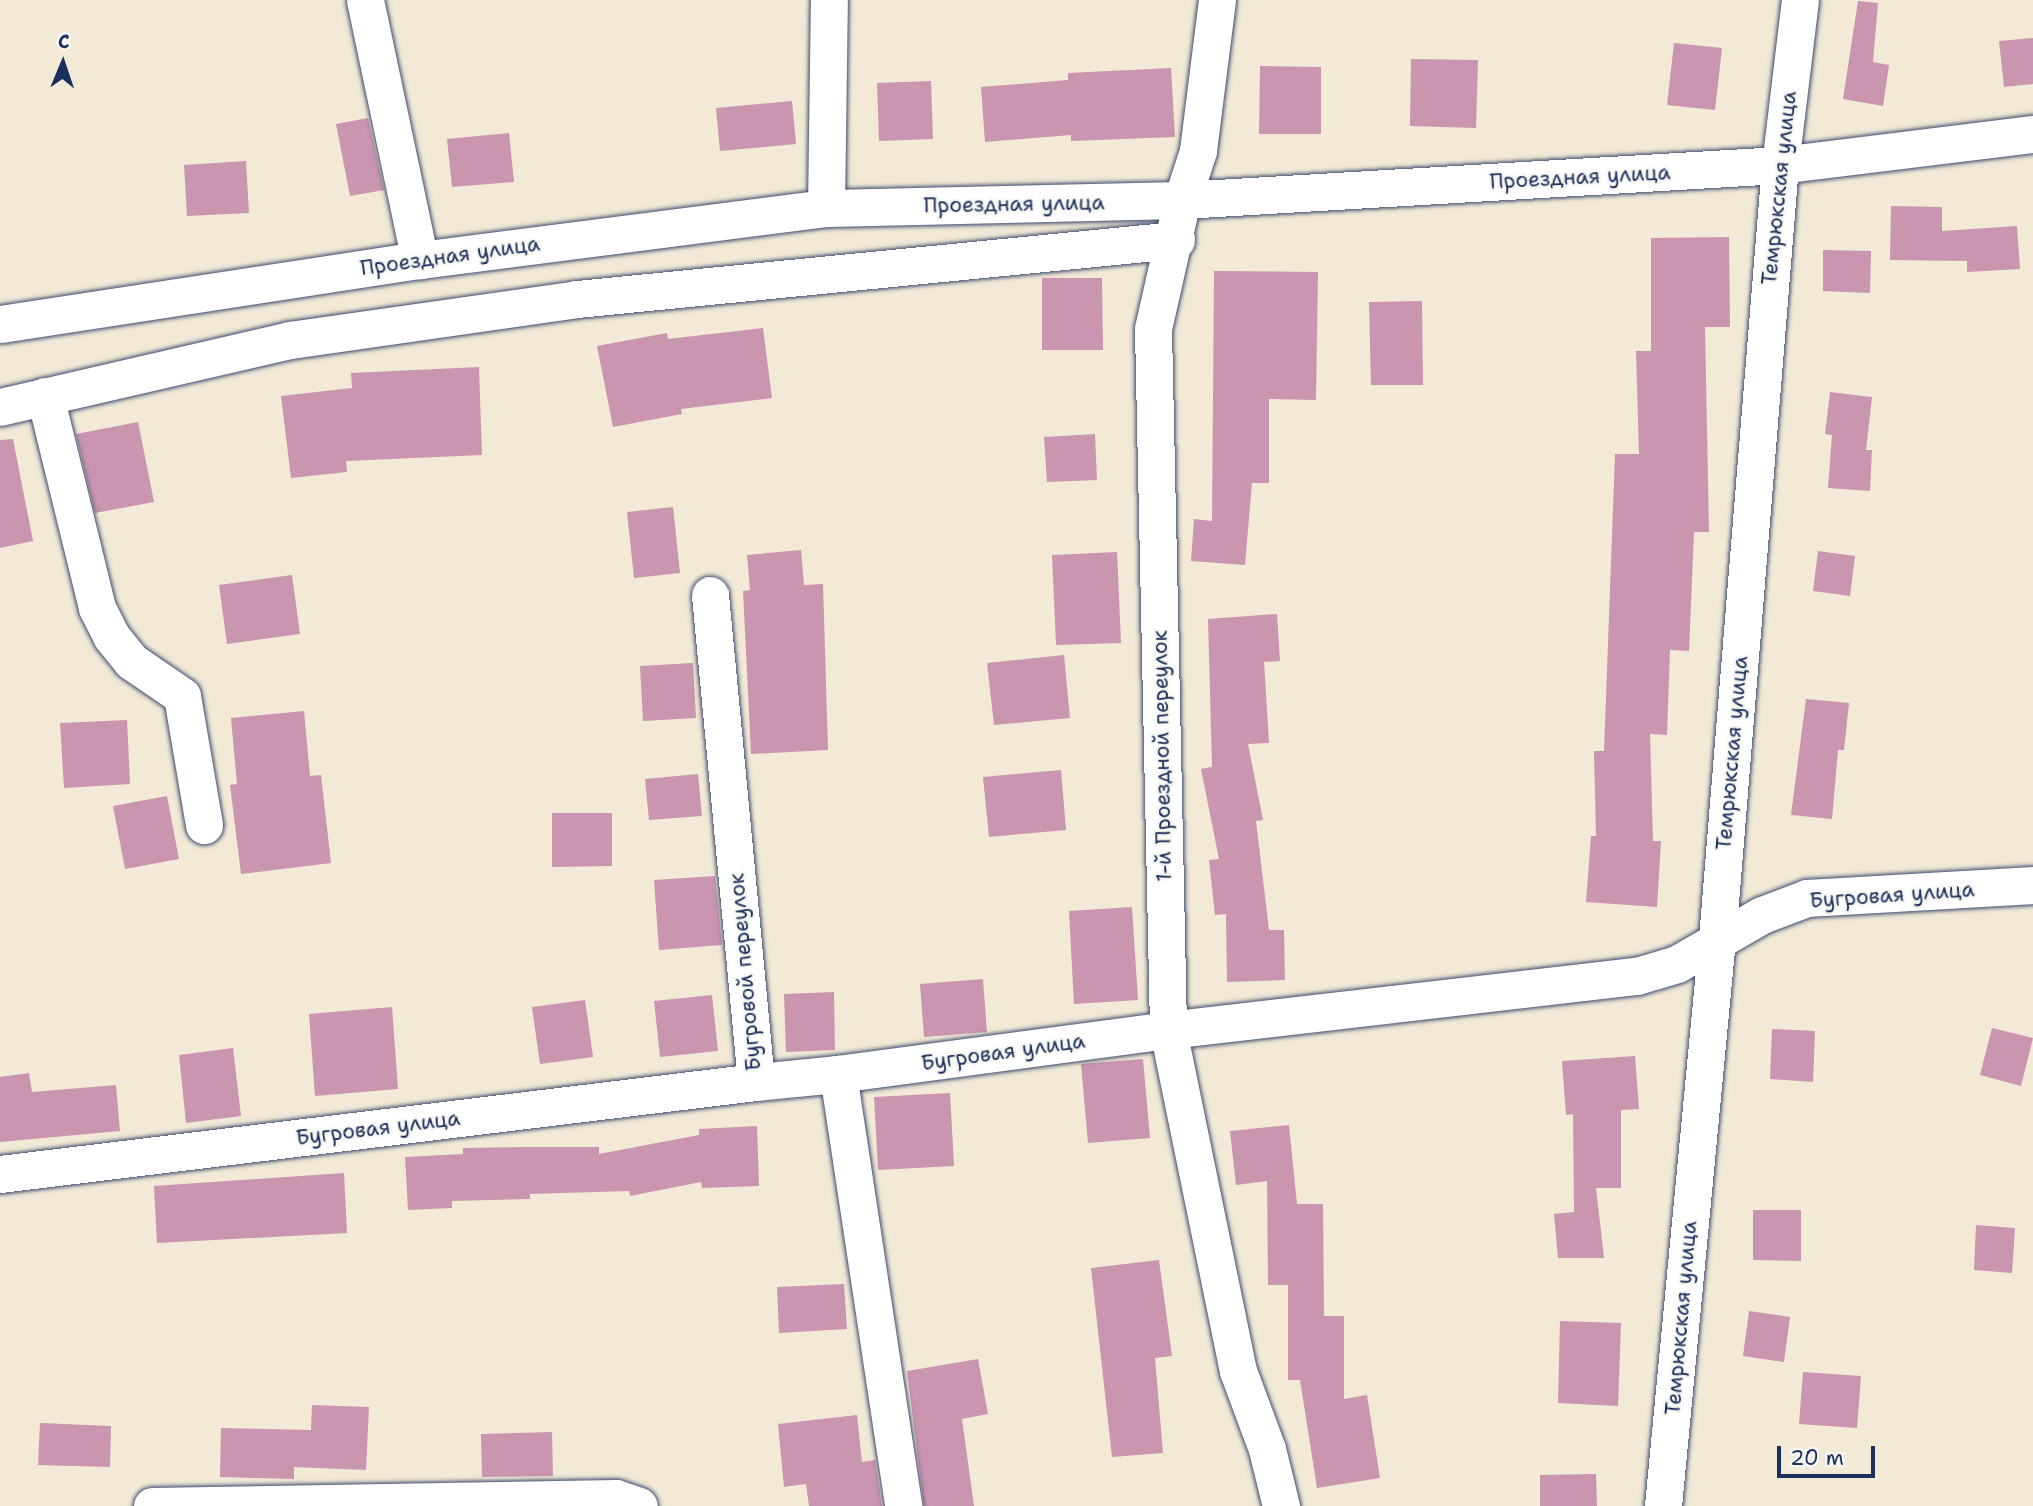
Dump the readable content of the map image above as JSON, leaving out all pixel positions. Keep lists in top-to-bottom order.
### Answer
{
  "streets": {
    "street": [
      "Проездная улица",
      "Темрюкская улица",
      "1-й Проездной переулок",
      "Бугровая улица",
      "Бугровой переулок"
    ]
  },
  "crossings": [
    ["Проездная улица", "Темрюкская улица"],
    ["Проездная улица", "1-й Проездной переулок"],
    ["Темрюкская улица", "Бугровая улица"],
    ["1-й Проездной переулок", "Бугровая улица"],
    ["Бугровая улица", "Бугровой переулок"]
  ],
  "scale_bar": "20 m",
  "north": "top"
}
